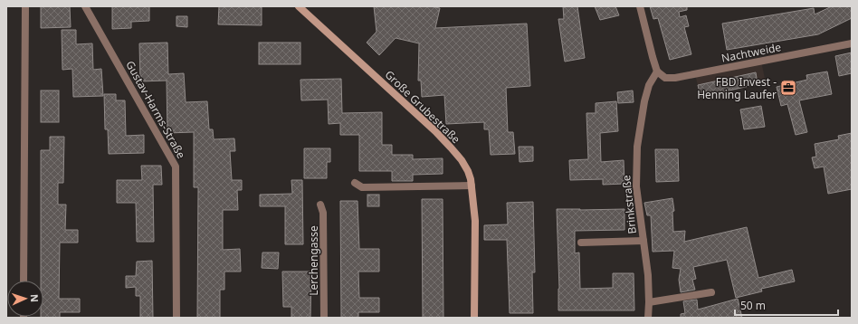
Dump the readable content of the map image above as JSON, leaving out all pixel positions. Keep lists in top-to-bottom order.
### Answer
{
  "streets": {
    "street": [
      "Nachtweide",
      "Große Grubestraße",
      "Gustav-Harms-Straße",
      "Brinkstraße",
      "Lerchengasse"
    ]
  },
  "crossings": [
    ["Nachtweide", "Brinkstraße"]
  ],
  "places": {
    "office": ["FBD Invest - Henning Laufer"]
  },
  "scale_bar": "50 m",
  "north": "right"
}
